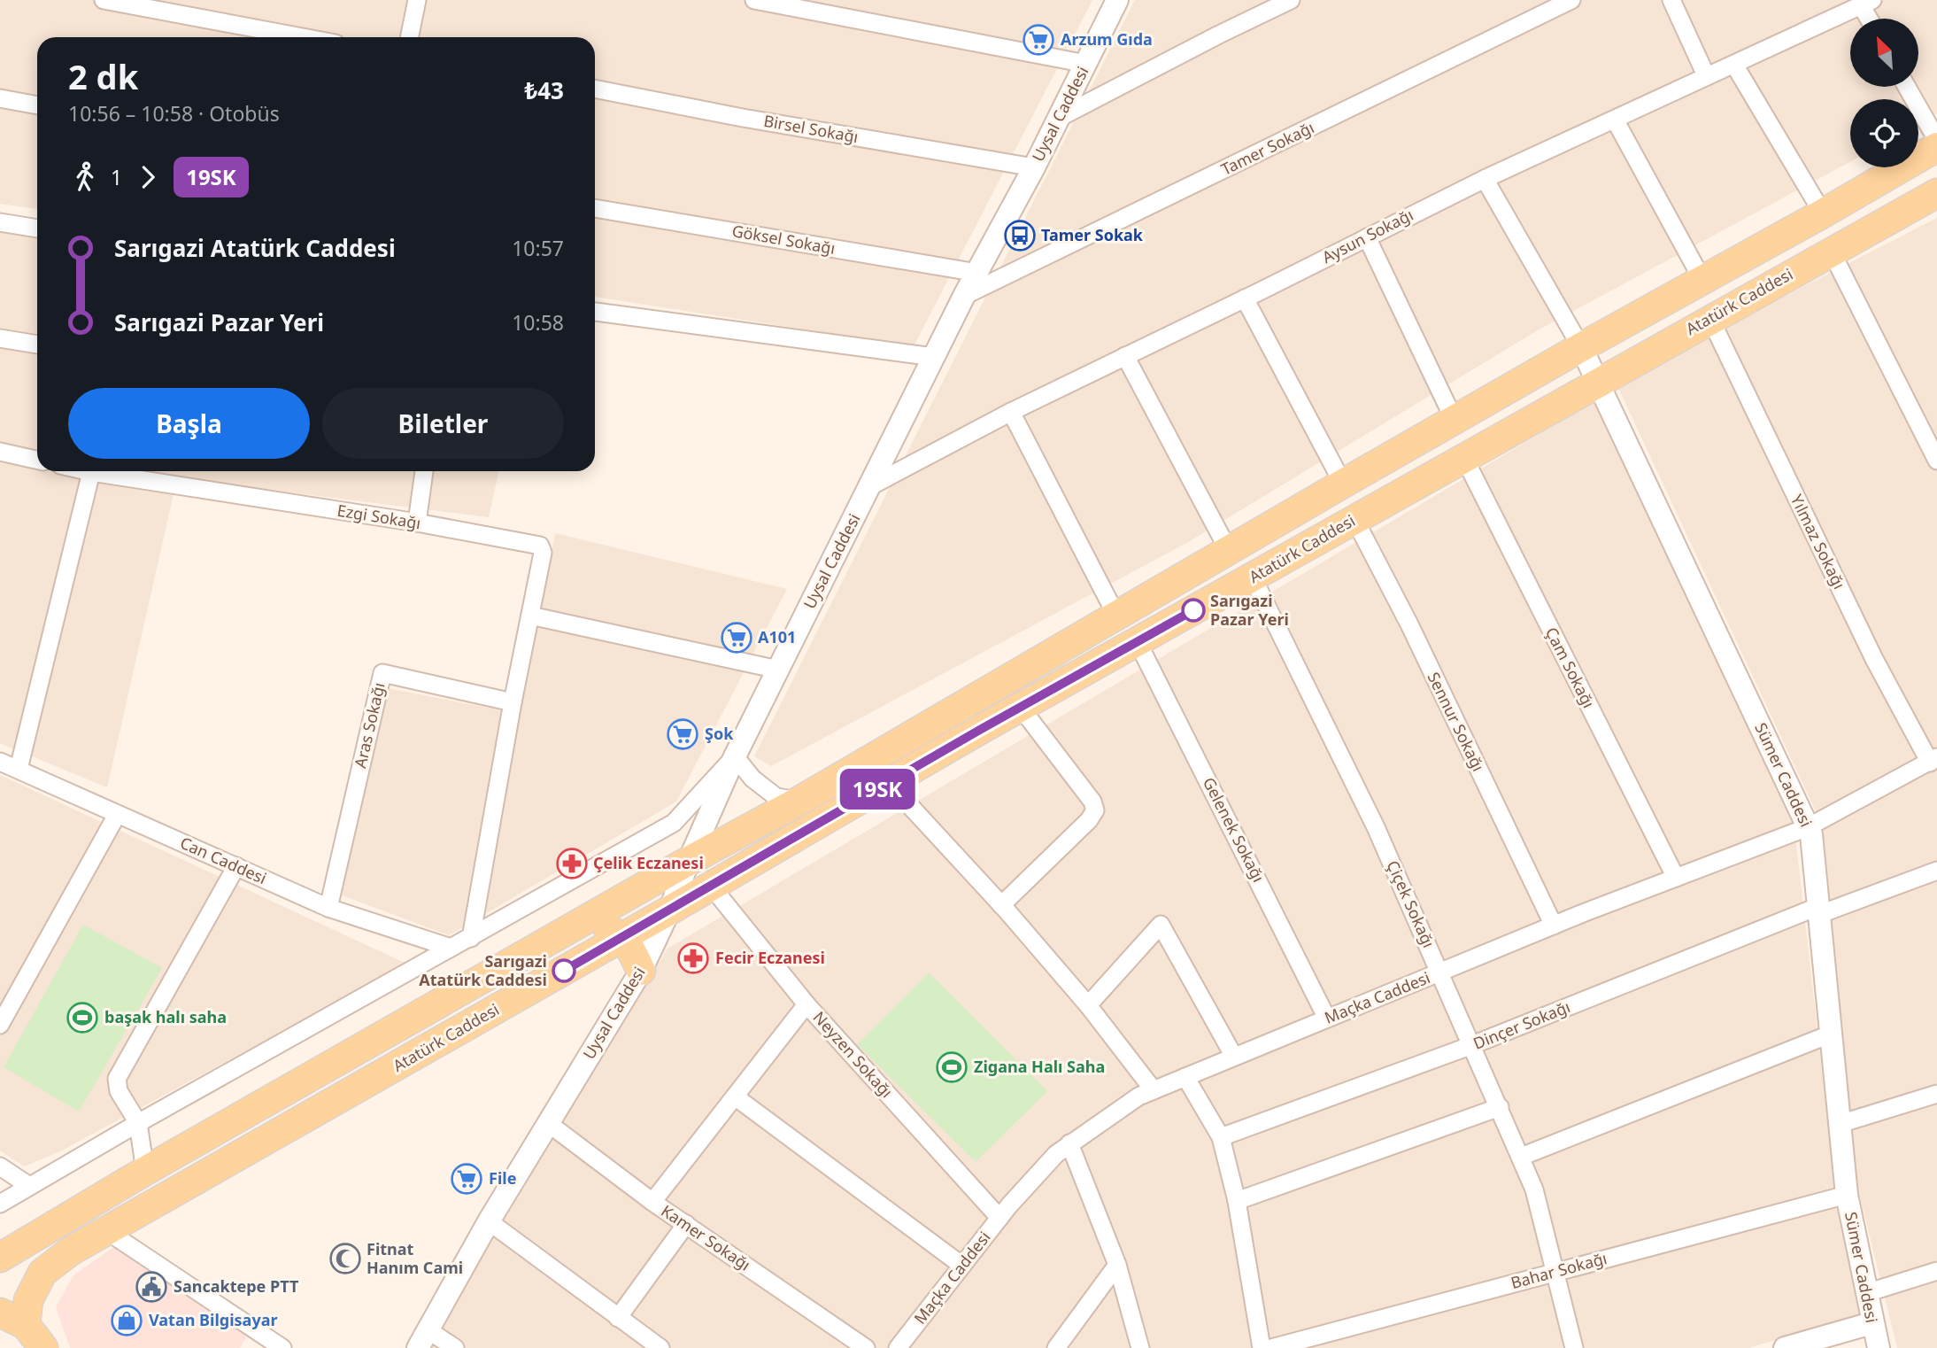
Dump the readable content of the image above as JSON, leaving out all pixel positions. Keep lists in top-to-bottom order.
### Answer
{
  "streets": {
    "main road": ["Atatürk Caddesi"],
    "street": [
      "Uysal Caddesi",
      "Birsel Sokağı",
      "Tamer Sokağı",
      "Aysun Sokağı",
      "Göksel Sokağı",
      "Ezgi Sokağı",
      "Yılmaz Sokağı",
      "Çam Sokağı",
      "Sennur Sokağı",
      "Aras Sokağı",
      "Sümer Caddesi",
      "Gelenek Sokağı",
      "Can Caddesi",
      "Çiçek Sokağı",
      "Maçka Caddesi",
      "Dinçer Sokağı",
      "Neyzen Sokağı",
      "Kamer Sokağı",
      "Bahar Sokağı"
    ]
  },
  "crossings": [
    ["Uysal Caddesi", "Birsel Sokağı"],
    ["Uysal Caddesi", "Tamer Sokağı"],
    ["Uysal Caddesi", "Aysun Sokağı"],
    ["Uysal Caddesi", "Göksel Sokağı"],
    ["Uysal Caddesi", "Atatürk Caddesi"],
    ["Uysal Caddesi", "Kamer Sokağı"],
    ["Atatürk Caddesi", "Yılmaz Sokağı"],
    ["Atatürk Caddesi", "Çam Sokağı"],
    ["Atatürk Caddesi", "Sennur Sokağı"],
    ["Atatürk Caddesi", "Sümer Caddesi"],
    ["Atatürk Caddesi", "Gelenek Sokağı"],
    ["Atatürk Caddesi", "Çiçek Sokağı"],
    ["Atatürk Caddesi", "Neyzen Sokağı"],
    ["Ezgi Sokağı", "Aras Sokağı"],
    ["Yılmaz Sokağı", "Maçka Caddesi"],
    ["Çam Sokağı", "Maçka Caddesi"],
    ["Sennur Sokağı", "Maçka Caddesi"],
    ["Aras Sokağı", "Can Caddesi"],
    ["Sümer Caddesi", "Maçka Caddesi"],
    ["Sümer Caddesi", "Dinçer Sokağı"],
    ["Sümer Caddesi", "Bahar Sokağı"],
    ["Gelenek Sokağı", "Maçka Caddesi"],
    ["Çiçek Sokağı", "Maçka Caddesi"],
    ["Çiçek Sokağı", "Dinçer Sokağı"],
    ["Çiçek Sokağı", "Bahar Sokağı"],
    ["Maçka Caddesi", "Neyzen Sokağı"]
  ],
  "places": {
    "supermarket": [
      "Arzum Gıda",
      "A101",
      "Şok",
      "File"
    ],
    "bus stop": ["Tamer Sokak"],
    "other": ["Sarıgazi Pazar Yeri", "Sarıgazi Atatürk Caddesi"],
    "pharmacy": ["Çelik Eczanesi", "Fecir Eczanesi"],
    "sports": ["başak halı saha", "Zigana Halı Saha"],
    "mosque": ["Fitnat Hanım Cami"],
    "public building": ["Sancaktepe PTT"],
    "shop": ["Vatan Bilgisayar"]
  },
  "lines": ["bus line 19SK"],
  "north": "top left",
  "page": {
    "on_map": "19SK",
    "heading": ["2 dk", "10:56 – 10:58 · Otobüs", "₺43"],
    "legs": ["1", "19SK"],
    "list": [
      {
        "name": "Sarıgazi Atatürk Caddesi",
        "value": "10:57"
      },
      {
        "name": "Sarıgazi Pazar Yeri",
        "value": "10:58"
      }
    ],
    "buttons": ["Başla", "Biletler"]
  }
}
